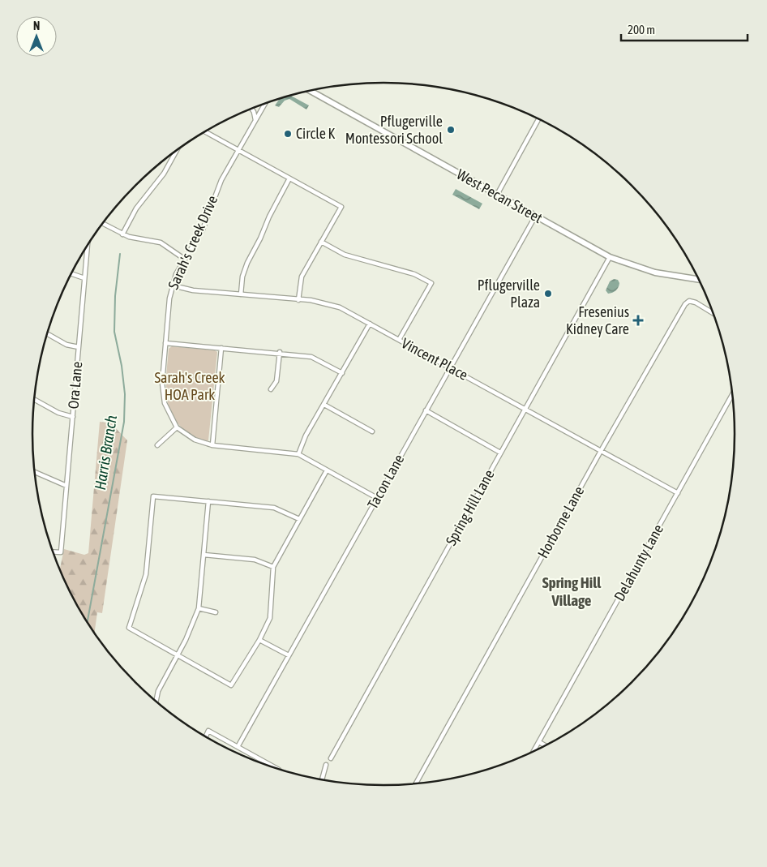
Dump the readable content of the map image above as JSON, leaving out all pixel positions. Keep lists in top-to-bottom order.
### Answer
{
  "streets": {
    "main road": ["West Pecan Street"],
    "street": [
      "Sarah's Creek Drive",
      "Vincent Place",
      "Ora Lane",
      "Tacon Lane",
      "Spring Hill Lane",
      "Horborne Lane",
      "Delahunty Lane"
    ]
  },
  "crossings": [
    ["West Pecan Street", "Tacon Lane"],
    ["West Pecan Street", "Spring Hill Lane"],
    ["Sarah's Creek Drive", "Vincent Place"],
    ["Sarah's Creek Drive", "Tacon Lane"],
    ["Vincent Place", "Tacon Lane"],
    ["Vincent Place", "Spring Hill Lane"],
    ["Vincent Place", "Horborne Lane"],
    ["Vincent Place", "Delahunty Lane"]
  ],
  "districts": ["Spring Hill Village"],
  "water": ["Harris Branch"],
  "parks": ["Sarah's Creek HOA Park"],
  "places": {
    "other": ["Pflugerville Montessori School", "Circle K", "Pflugerville Plaza"],
    "health": ["Fresenius Kidney Care"]
  },
  "scale_bar": "200 m",
  "north": "top"
}
